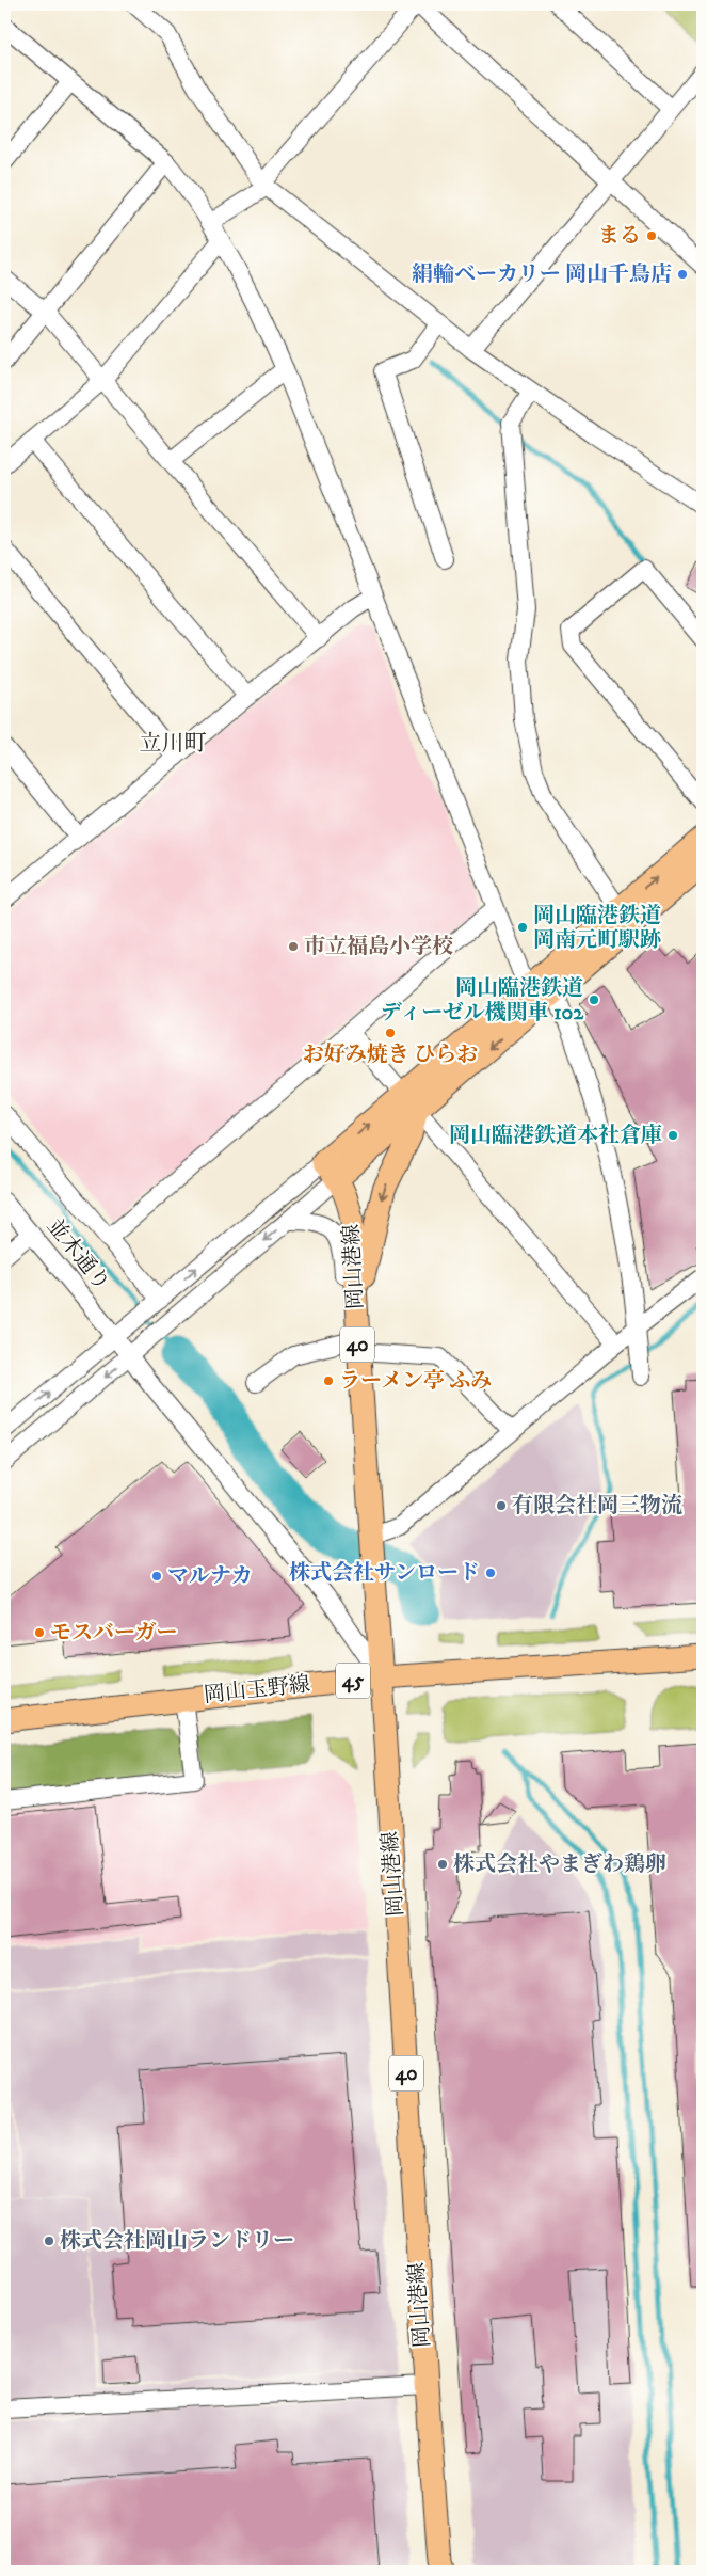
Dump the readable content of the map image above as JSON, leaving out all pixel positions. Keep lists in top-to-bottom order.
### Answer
{
  "streets": {
    "main road": [
      "岡山港線",
      "40",
      "45",
      "岡山玉野線"
    ],
    "street": ["並木通り"]
  },
  "crossings": [
    ["並木通り", "岡山港線"],
    ["並木通り", "岡山玉野線"],
    ["岡山港線", "40"],
    ["岡山港線", "岡山玉野線"]
  ],
  "districts": ["立川町"],
  "places": [
    "まる",
    "絹輪ベーカリー 岡山千鳥店",
    "岡山臨港鉄道 岡南元町駅跡",
    "市立福島小学校",
    "岡山臨港鉄道 ディーゼル機関車 102",
    "お好み焼き ひらお",
    "岡山臨港鉄道本社倉庫",
    "ラーメン亭 ふみ",
    "有限会社岡三物流",
    "株式会社サンロード",
    "マルナカ",
    "モスバーガー",
    "株式会社やまぎわ鶏卵",
    "株式会社岡山ランドリー"
  ]
}
